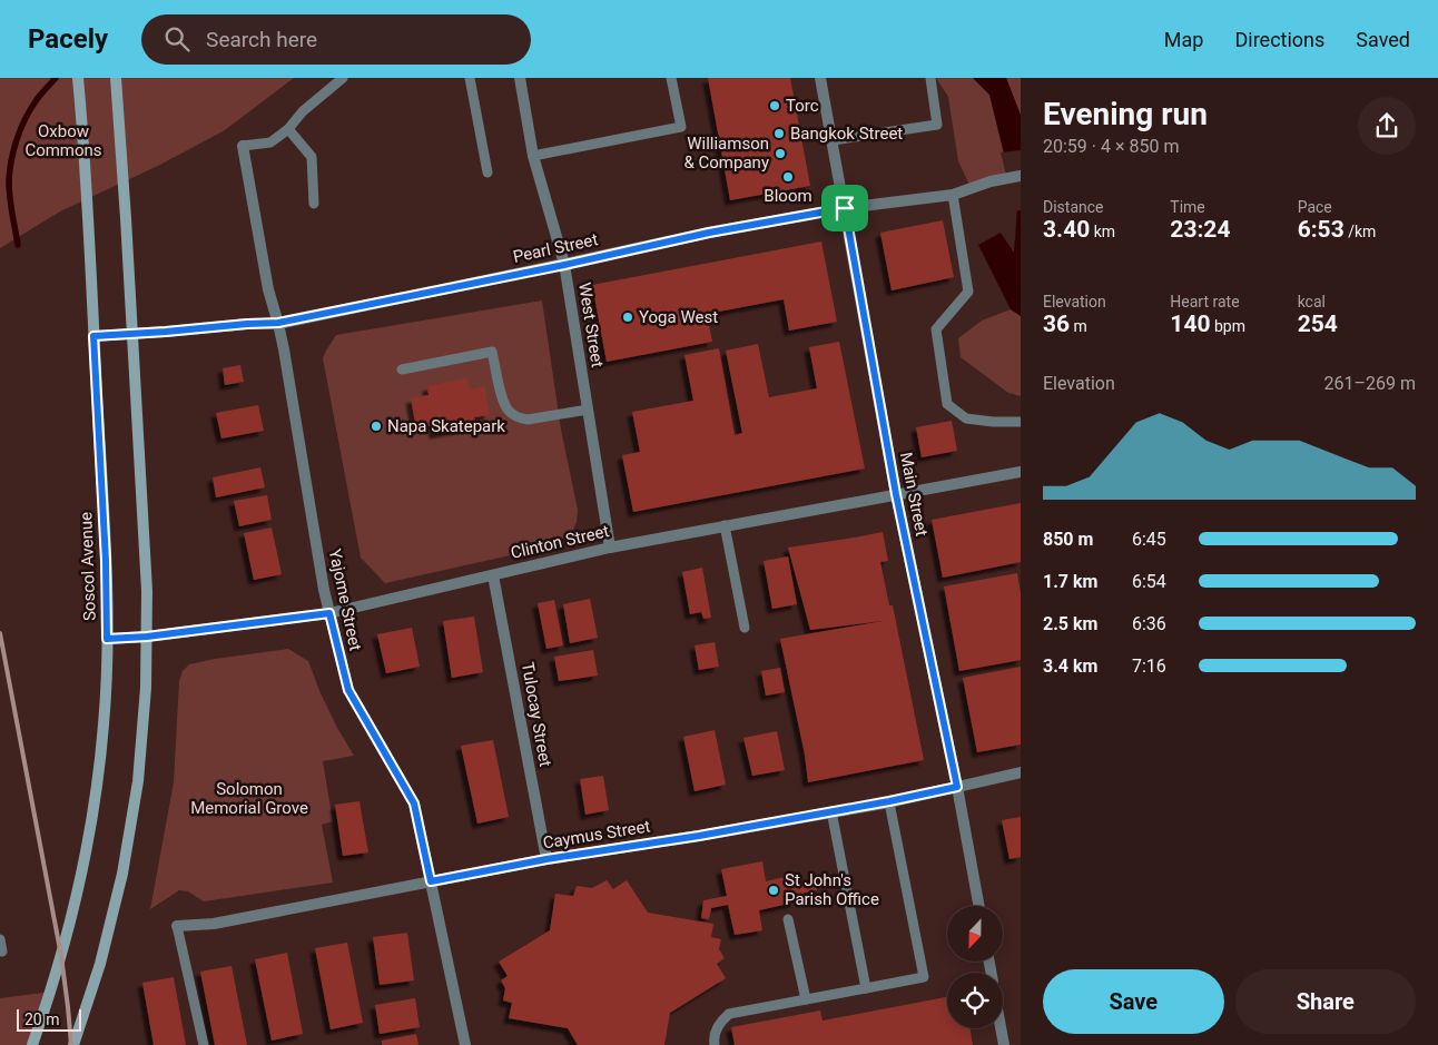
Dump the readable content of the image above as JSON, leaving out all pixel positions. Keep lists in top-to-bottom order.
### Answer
{
  "streets": {
    "main road": ["Soscol Avenue"],
    "street": [
      "Pearl Street",
      "West Street",
      "Main Street",
      "Clinton Street",
      "Yajome Street",
      "Tulocay Street",
      "Caymus Street"
    ]
  },
  "crossings": [
    ["Pearl Street", "West Street"],
    ["Pearl Street", "Main Street"],
    ["Pearl Street", "Soscol Avenue"],
    ["Pearl Street", "Yajome Street"],
    ["West Street", "Clinton Street"],
    ["Main Street", "Clinton Street"],
    ["Main Street", "Caymus Street"],
    ["Clinton Street", "Soscol Avenue"],
    ["Clinton Street", "Yajome Street"],
    ["Clinton Street", "Tulocay Street"],
    ["Yajome Street", "Caymus Street"],
    ["Tulocay Street", "Caymus Street"]
  ],
  "parks": ["Oxbow Commons", "Solomon Memorial Grove"],
  "places": [
    "Torc",
    "Bangkok Street",
    "Williamson & Company",
    "Bloom",
    "Yoga West",
    "Napa Skatepark",
    "St John's Parish Office"
  ],
  "scale_bar": "20 m",
  "north": "bottom",
  "page": {
    "header": "Pacely",
    "search": "Search here",
    "nav": ["Map", "Directions", "Saved"],
    "heading": ["Evening run", "20:59 · 4 × 850 m"],
    "stats": [
      ["Distance", "3.40 km"],
      ["Time", "23:24"],
      ["Pace", "6:53 /km"],
      ["Elevation", "36 m"],
      ["Heart rate", "140 bpm"],
      ["kcal", "254"]
    ],
    "chart": ["Elevation", "261–269 m"],
    "list": [
      {
        "name": "850 m",
        "note": "6:45"
      },
      {
        "name": "1.7 km",
        "note": "6:54"
      },
      {
        "name": "2.5 km",
        "note": "6:36"
      },
      {
        "name": "3.4 km",
        "note": "7:16"
      }
    ],
    "buttons": ["Save", "Share"],
    "scale": "20 m"
  }
}
